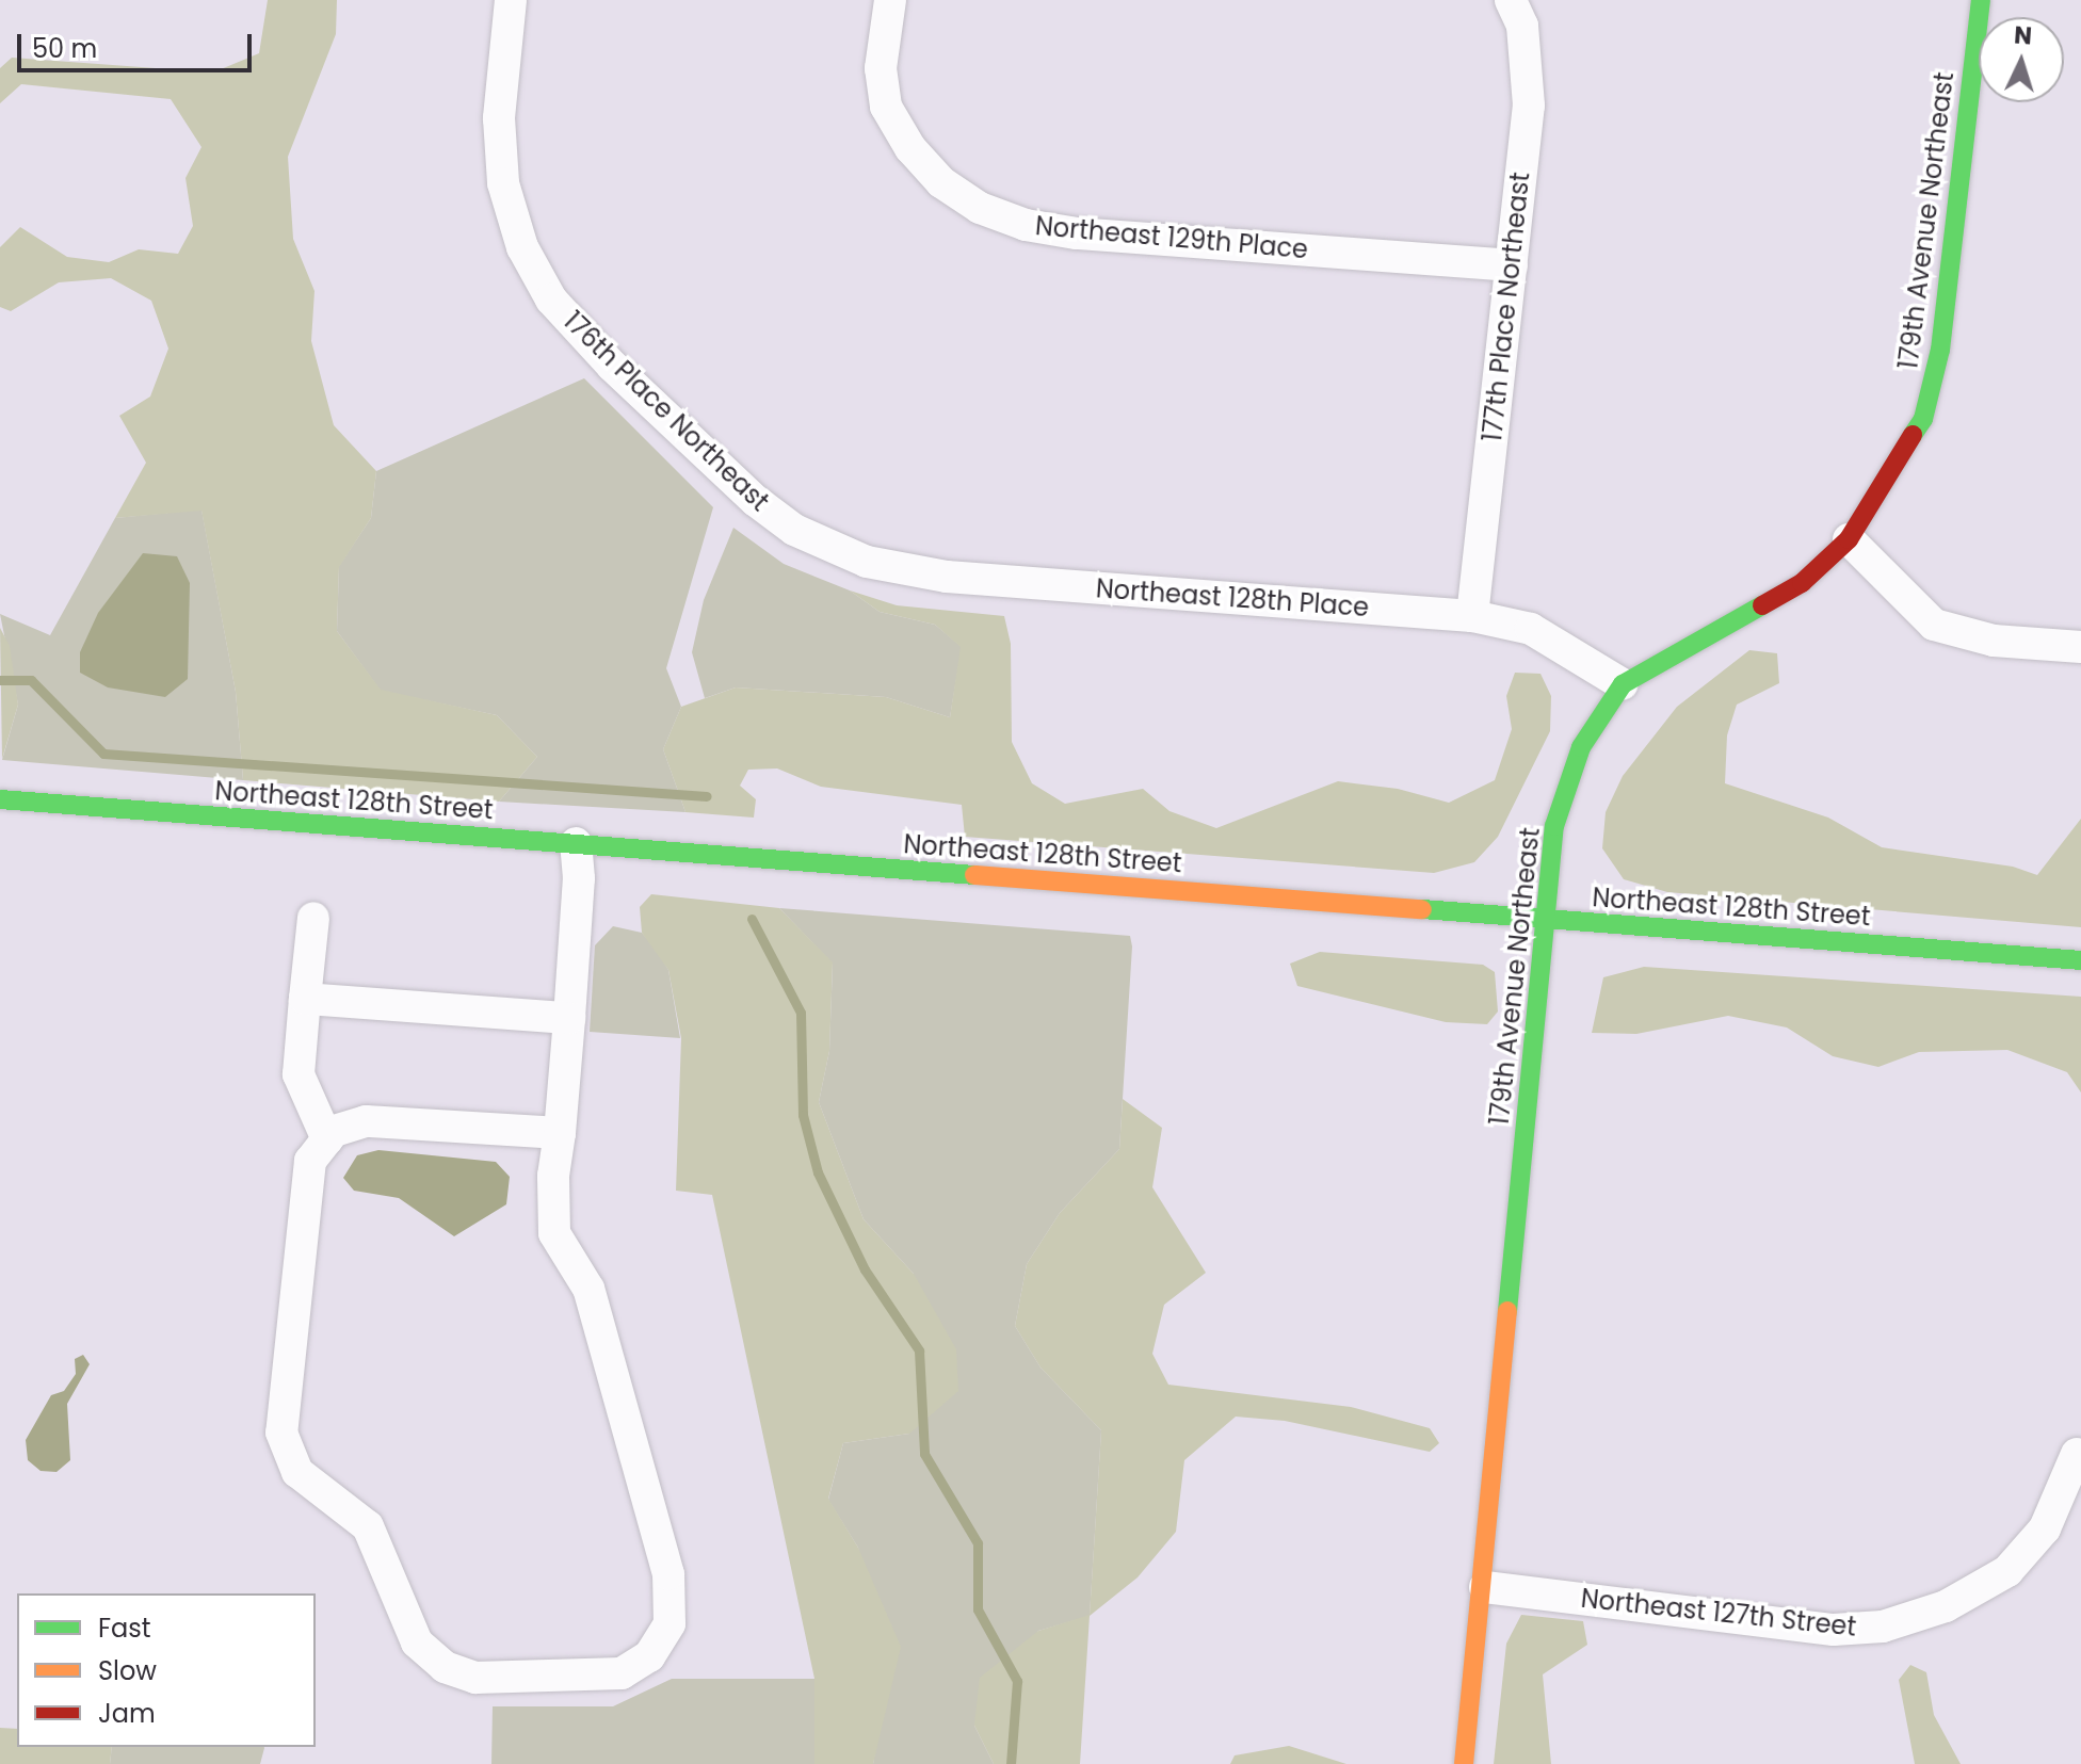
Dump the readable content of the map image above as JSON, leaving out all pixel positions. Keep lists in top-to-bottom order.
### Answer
{
  "streets": {
    "street": [
      "179th Avenue Northeast",
      "Northeast 129th Place",
      "177th Place Northeast",
      "176th Place Northeast",
      "Northeast 128th Place",
      "Northeast 128th Street",
      "Northeast 127th Street"
    ]
  },
  "crossings": [
    ["179th Avenue Northeast", "Northeast 128th Place"],
    ["179th Avenue Northeast", "Northeast 128th Street"],
    ["179th Avenue Northeast", "Northeast 127th Street"],
    ["Northeast 129th Place", "177th Place Northeast"],
    ["177th Place Northeast", "Northeast 128th Place"],
    ["176th Place Northeast", "Northeast 128th Place"]
  ],
  "legend": ["Fast", "Slow", "Jam"],
  "scale_bar": "50 m",
  "north": "top"
}
